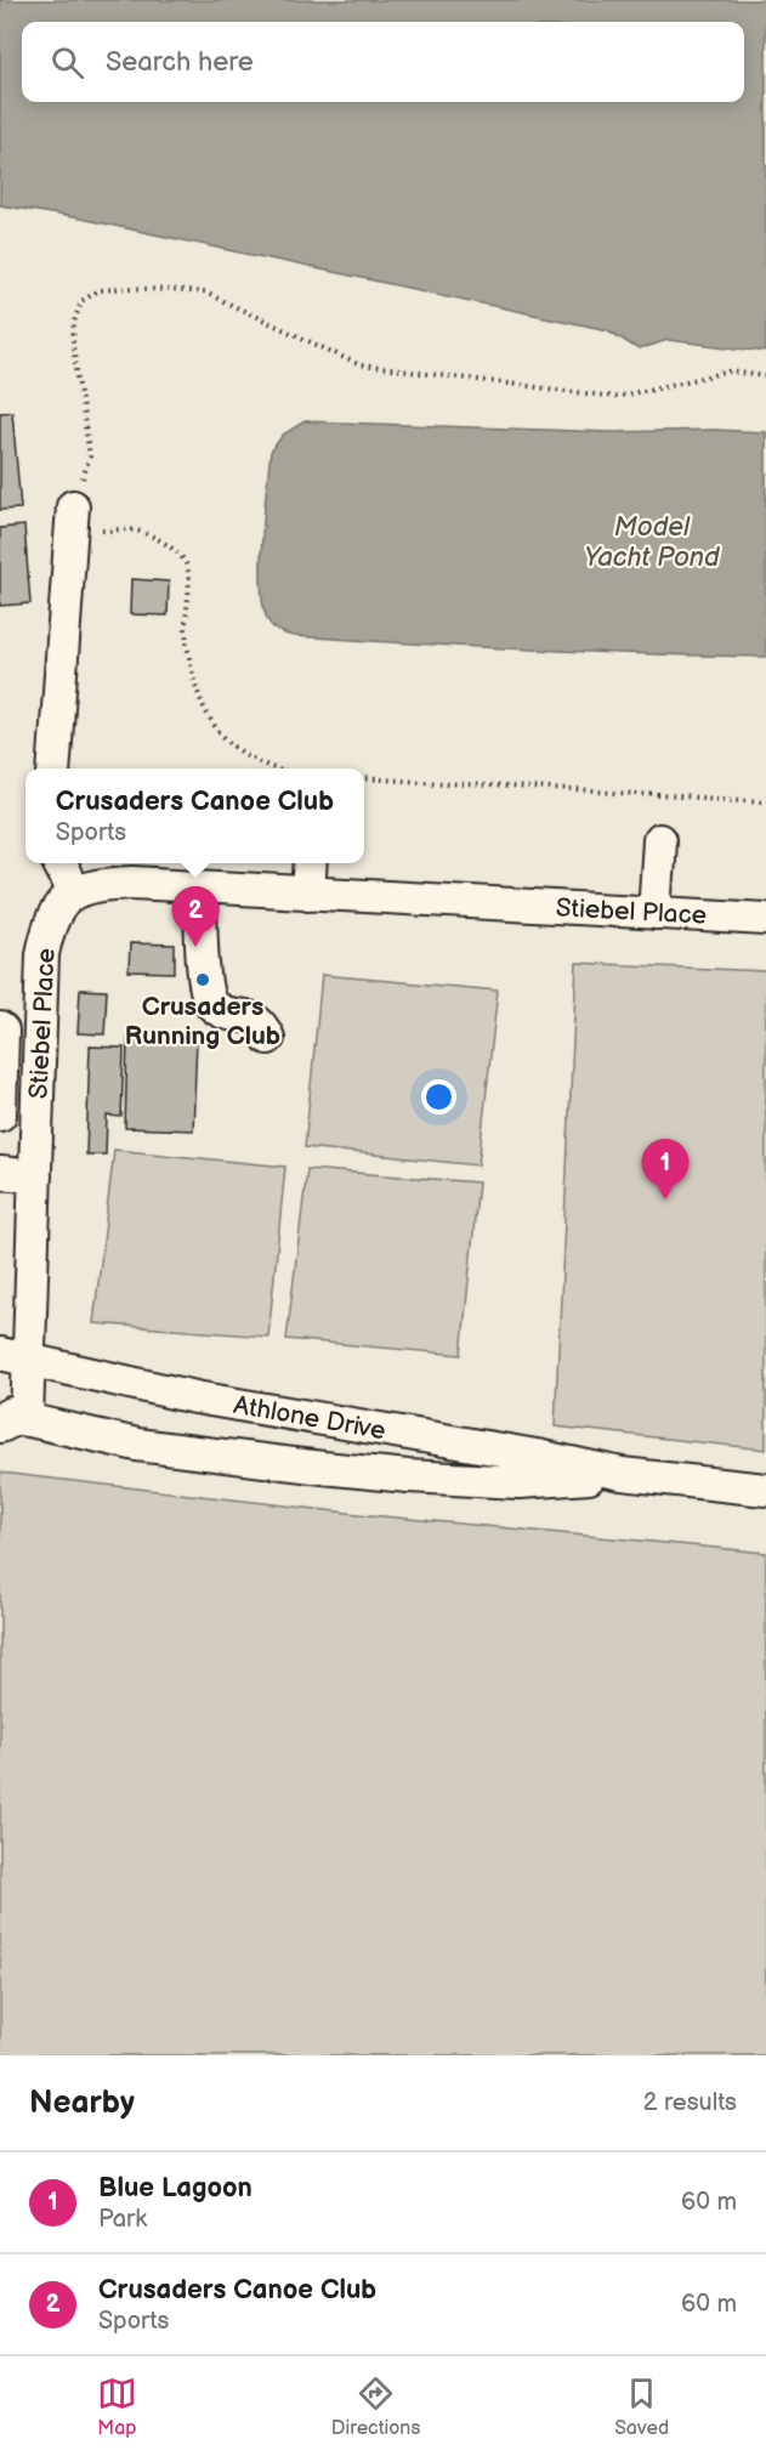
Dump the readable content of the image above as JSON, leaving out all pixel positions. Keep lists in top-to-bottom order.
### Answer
{
  "streets": {
    "street": ["Stiebel Place", "Athlone Drive"]
  },
  "crossings": [
    ["Stiebel Place", "Athlone Drive"]
  ],
  "water": ["Model Yacht Pond"],
  "places": ["Crusaders Running Club"],
  "page": {
    "search": "Search here",
    "popup": ["Crusaders Canoe Club", "Sports"],
    "pins": ["2", "1"],
    "heading": ["Nearby", "2 results"],
    "list": [
      {
        "mark": "1",
        "name": "Blue Lagoon",
        "note": "Park",
        "value": "60 m"
      },
      {
        "mark": "2",
        "name": "Crusaders Canoe Club",
        "note": "Sports",
        "value": "60 m"
      }
    ],
    "nav": ["Map", "Directions", "Saved"]
  }
}
